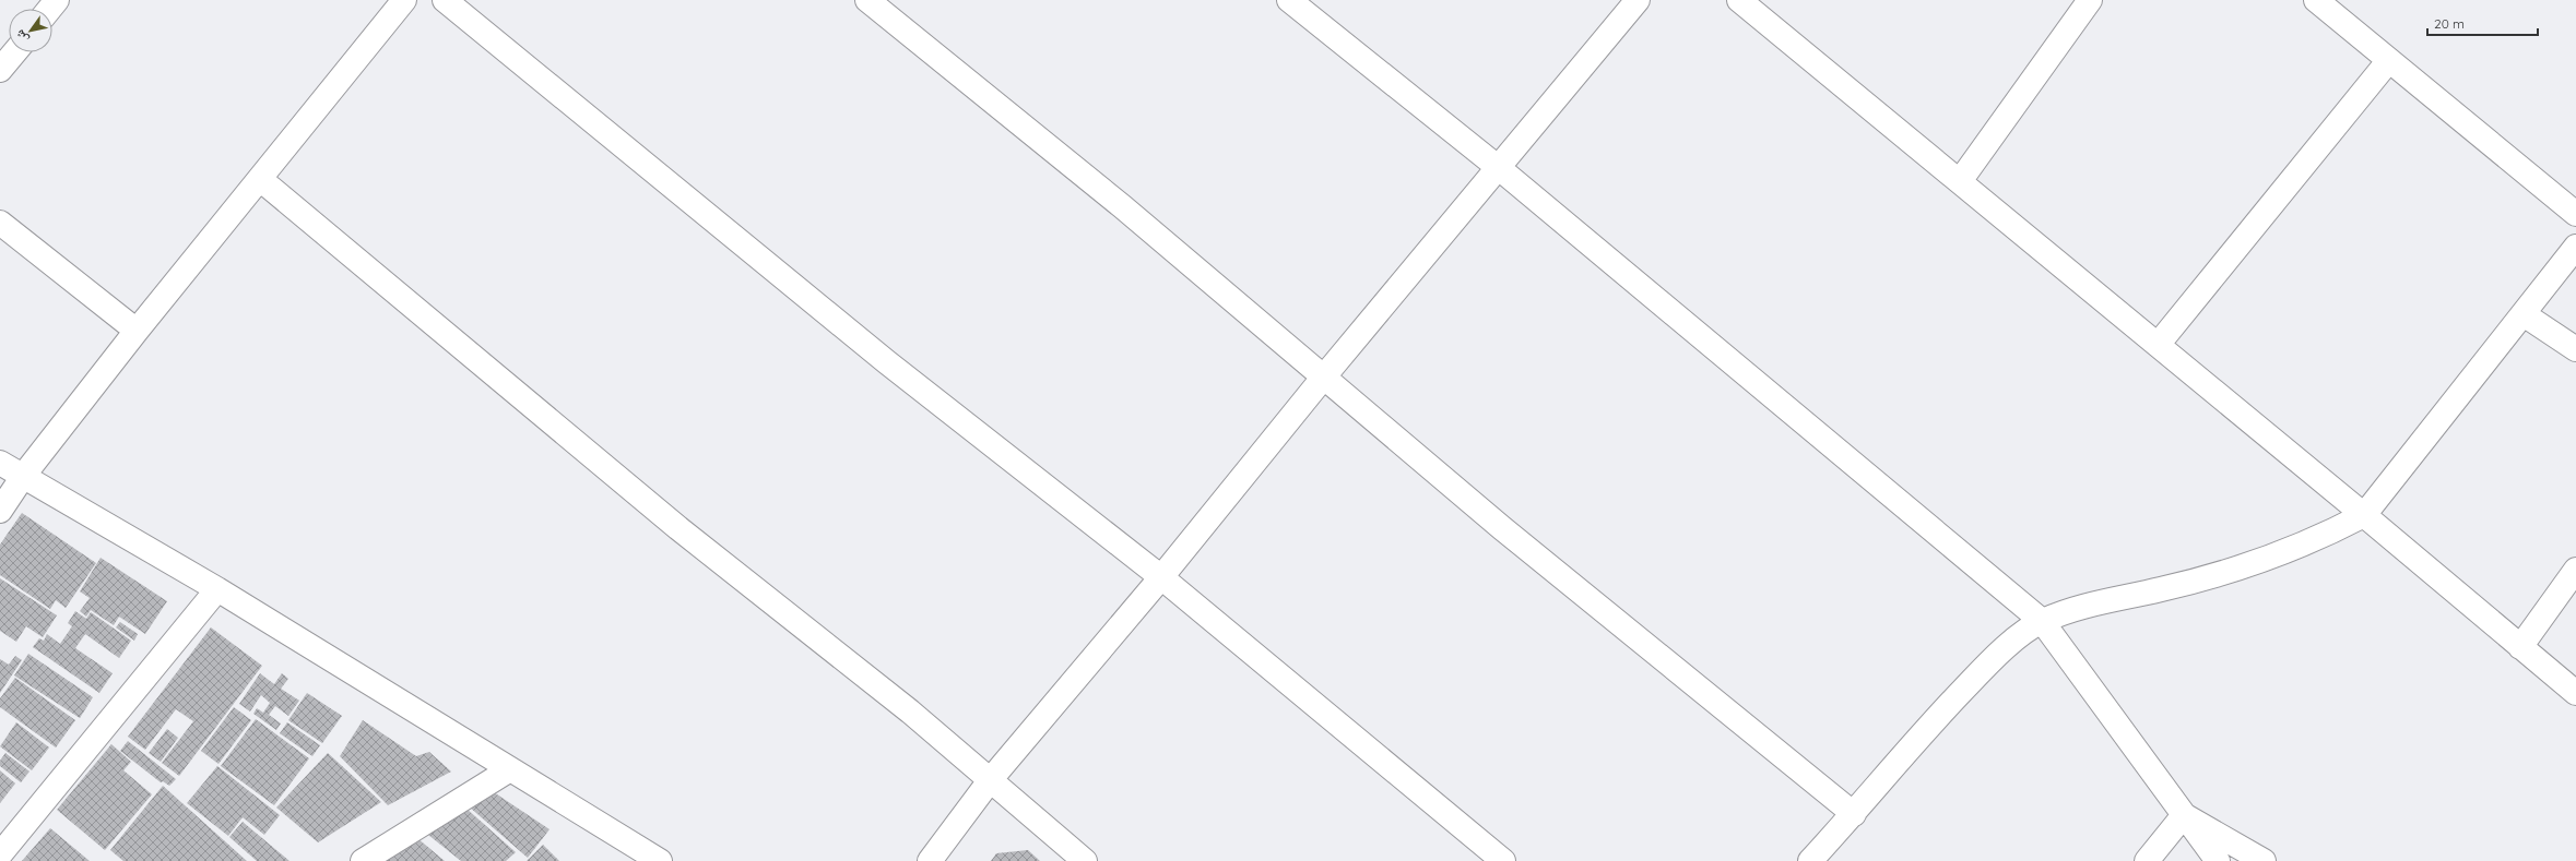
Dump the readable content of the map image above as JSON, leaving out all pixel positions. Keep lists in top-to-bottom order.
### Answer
{
  "scale_bar": "20 m",
  "north": "bottom left"
}
